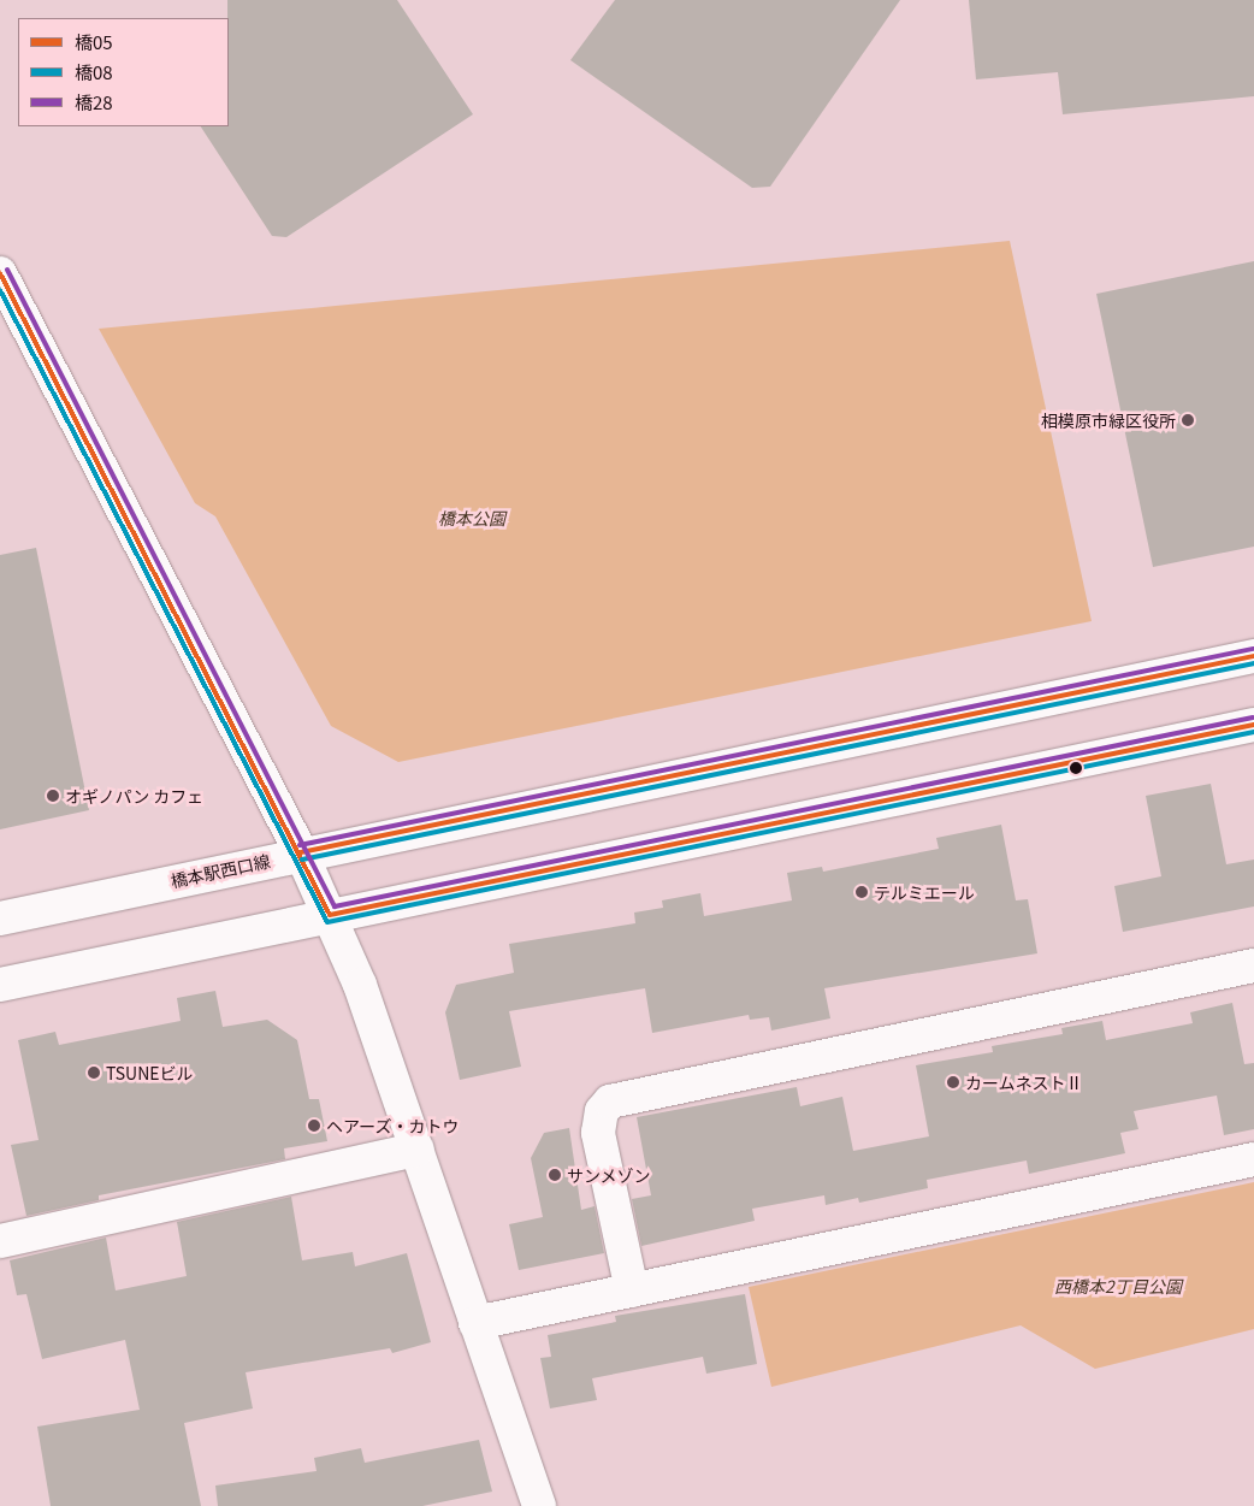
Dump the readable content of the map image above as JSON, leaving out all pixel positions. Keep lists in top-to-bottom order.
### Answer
{
  "streets": {
    "street": ["橋本駅西口線"]
  },
  "parks": ["橋本公園", "西橋本2丁目公園"],
  "places": [
    "相模原市緑区役所",
    "オギノパン カフェ",
    "テルミエール",
    "TSUNEビル",
    "カームネストⅡ",
    "ヘアーズ・カトウ",
    "サンメゾン"
  ],
  "lines": ["transit line 橋28", "transit line 橋05", "transit line 橋08"],
  "legend": ["橋05", "橋08", "橋28"]
}
